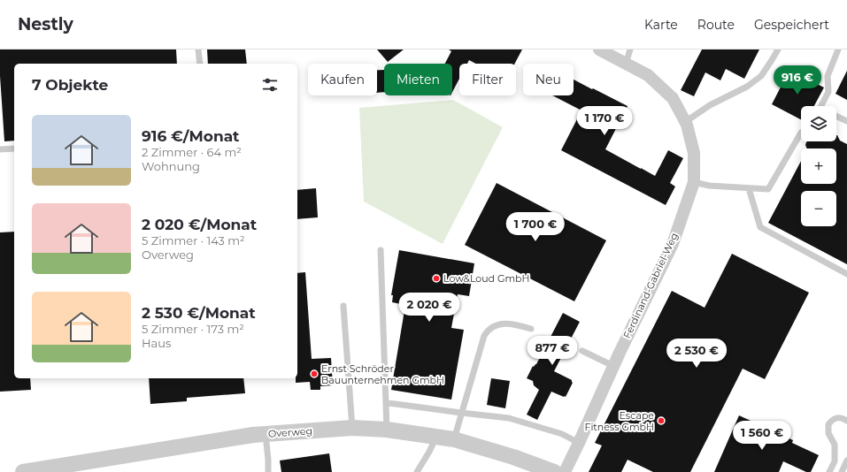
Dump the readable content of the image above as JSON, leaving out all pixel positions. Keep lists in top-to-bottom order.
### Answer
{
  "streets": {
    "street": ["Ferdinand-Gabriel-Weg", "Overweg"]
  },
  "places": ["Low&Loud GmbH", "Ernst Schröder Bauunternehmen GmbH", "Escape Fitness GmbH"],
  "page": {
    "header": "Nestly",
    "nav": ["Karte", "Route", "Gespeichert"],
    "chip": [
      "Kaufen",
      "Mieten",
      "Filter",
      "Neu"
    ],
    "heading": "7 Objekte",
    "price": [
      "916 €",
      "1 170 €",
      "1 700 €",
      "2 020 €",
      "877 €",
      "2 530 €",
      "1 560 €"
    ],
    "map_buttons": ["+", "−"],
    "list": [
      {
        "name": "916 €/Monat",
        "note": "2 Zimmer · 64 m² · Wohnung"
      },
      {
        "name": "2 020 €/Monat",
        "note": "5 Zimmer · 143 m² · Overweg"
      },
      {
        "name": "2 530 €/Monat",
        "note": "5 Zimmer · 173 m² · Haus"
      }
    ]
  }
}
